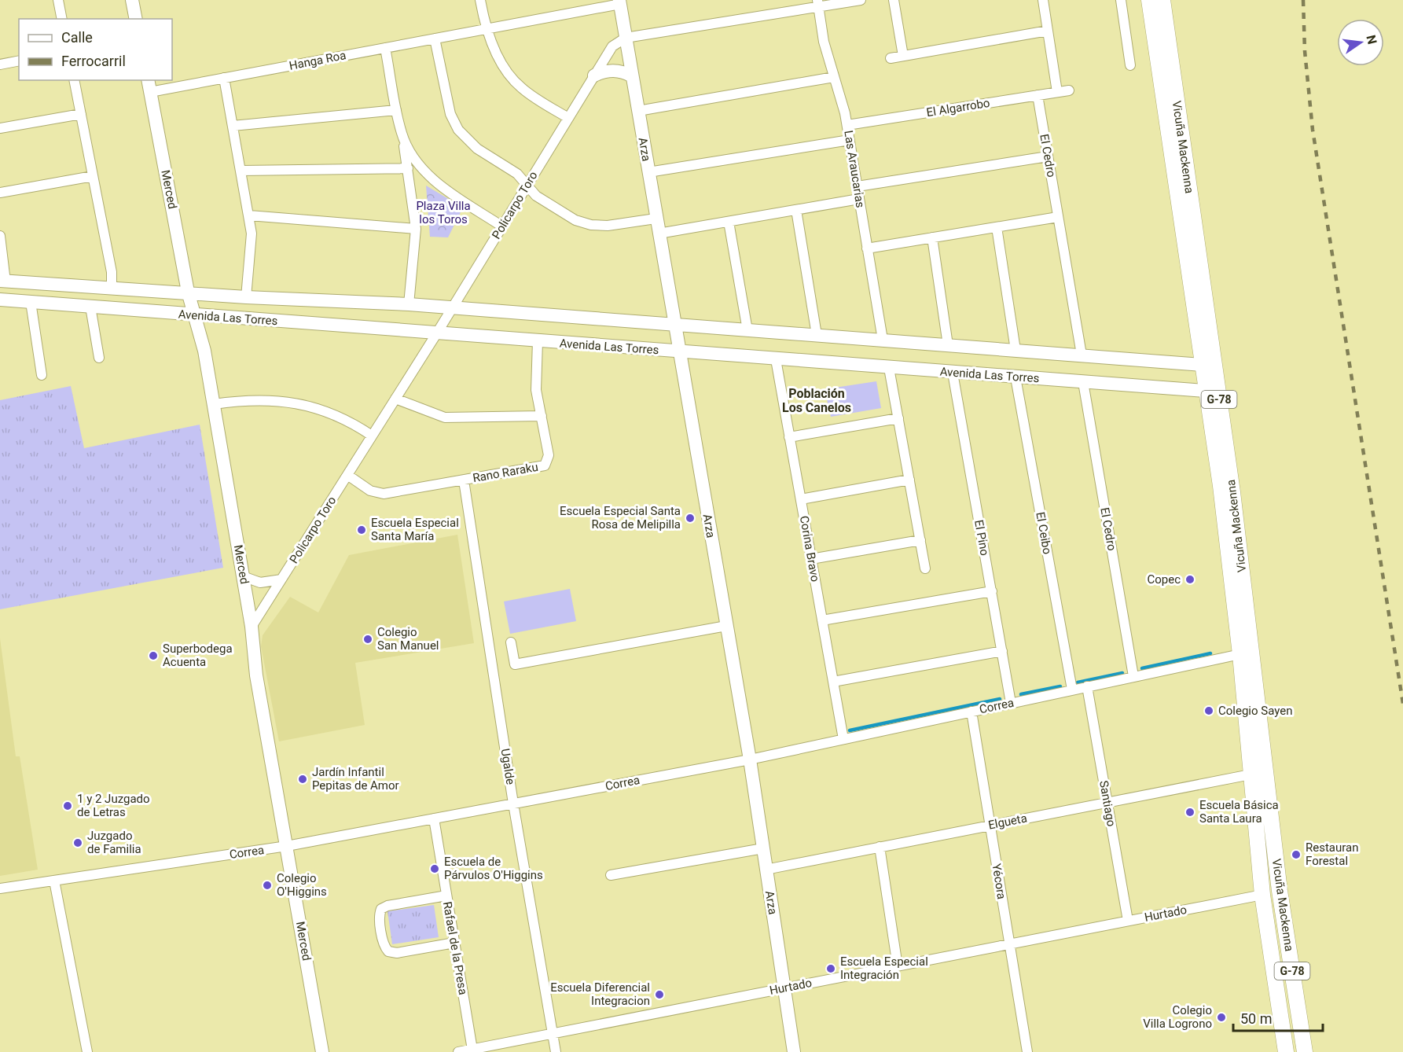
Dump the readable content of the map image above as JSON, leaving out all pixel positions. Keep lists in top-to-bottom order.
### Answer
{
  "streets": {
    "main road": [
      "Vicuña Mackenna",
      "Arza",
      "Merced",
      "Avenida Las Torres",
      "G-78"
    ],
    "street": [
      "Hanga Roa",
      "El Algarrobo",
      "El Cedro",
      "Las Araucarias",
      "Policarpo Toro",
      "Rano Raraku",
      "El Ceibo",
      "El Pino",
      "Corina Bravo",
      "Correa",
      "Ugalde",
      "Santiago",
      "Elgueta",
      "Yécora",
      "Hurtado",
      "Rafael de la Presa"
    ]
  },
  "crossings": [
    ["Hanga Roa", "Arza"],
    ["Hanga Roa", "Merced"],
    ["El Algarrobo", "El Cedro"],
    ["El Algarrobo", "Las Araucarias"],
    ["Vicuña Mackenna", "Avenida Las Torres"],
    ["Vicuña Mackenna", "Correa"],
    ["Vicuña Mackenna", "Elgueta"],
    ["Vicuña Mackenna", "Hurtado"],
    ["Arza", "Policarpo Toro"],
    ["Arza", "Avenida Las Torres"],
    ["Arza", "Correa"],
    ["Arza", "Elgueta"],
    ["Arza", "Hurtado"],
    ["El Cedro", "Avenida Las Torres"],
    ["El Cedro", "Correa"],
    ["Las Araucarias", "Avenida Las Torres"],
    ["Merced", "Policarpo Toro"],
    ["Merced", "Avenida Las Torres"],
    ["Merced", "Correa"],
    ["Policarpo Toro", "Avenida Las Torres"],
    ["Policarpo Toro", "Rano Raraku"],
    ["Avenida Las Torres", "Rano Raraku"],
    ["Avenida Las Torres", "El Ceibo"],
    ["Avenida Las Torres", "El Pino"],
    ["Avenida Las Torres", "Corina Bravo"],
    ["Rano Raraku", "Ugalde"],
    ["El Ceibo", "Correa"],
    ["El Pino", "Correa"],
    ["Corina Bravo", "Correa"],
    ["Correa", "Ugalde"],
    ["Correa", "Santiago"],
    ["Correa", "Yécora"],
    ["Correa", "Rafael de la Presa"],
    ["Ugalde", "Hurtado"],
    ["Santiago", "Elgueta"],
    ["Santiago", "Hurtado"],
    ["Elgueta", "Yécora"],
    ["Yécora", "Hurtado"],
    ["Hurtado", "Rafael de la Presa"]
  ],
  "districts": ["Población Los Canelos"],
  "parks": ["Plaza Villa los Toros"],
  "places": [
    "Escuela Especial Santa Rosa de Melipilla",
    "Escuela Especial Santa María",
    "Copec",
    "Colegio San Manuel",
    "Superbodega Acuenta",
    "Colegio Sayen",
    "Jardín Infantil Pepitas de Amor",
    "1 y 2 Juzgado de Letras",
    "Escuela Básica Santa Laura",
    "Juzgado de Familia",
    "Restauran Forestal",
    "Escuela de Párvulos O'Higgins",
    "Colegio O'Higgins",
    "Escuela Especial Integración",
    "Escuela Diferencial Integracion",
    "Colegio Villa Logrono"
  ],
  "legend": ["Calle", "Ferrocarril"],
  "scale_bar": "50 m",
  "north": "right"
}
